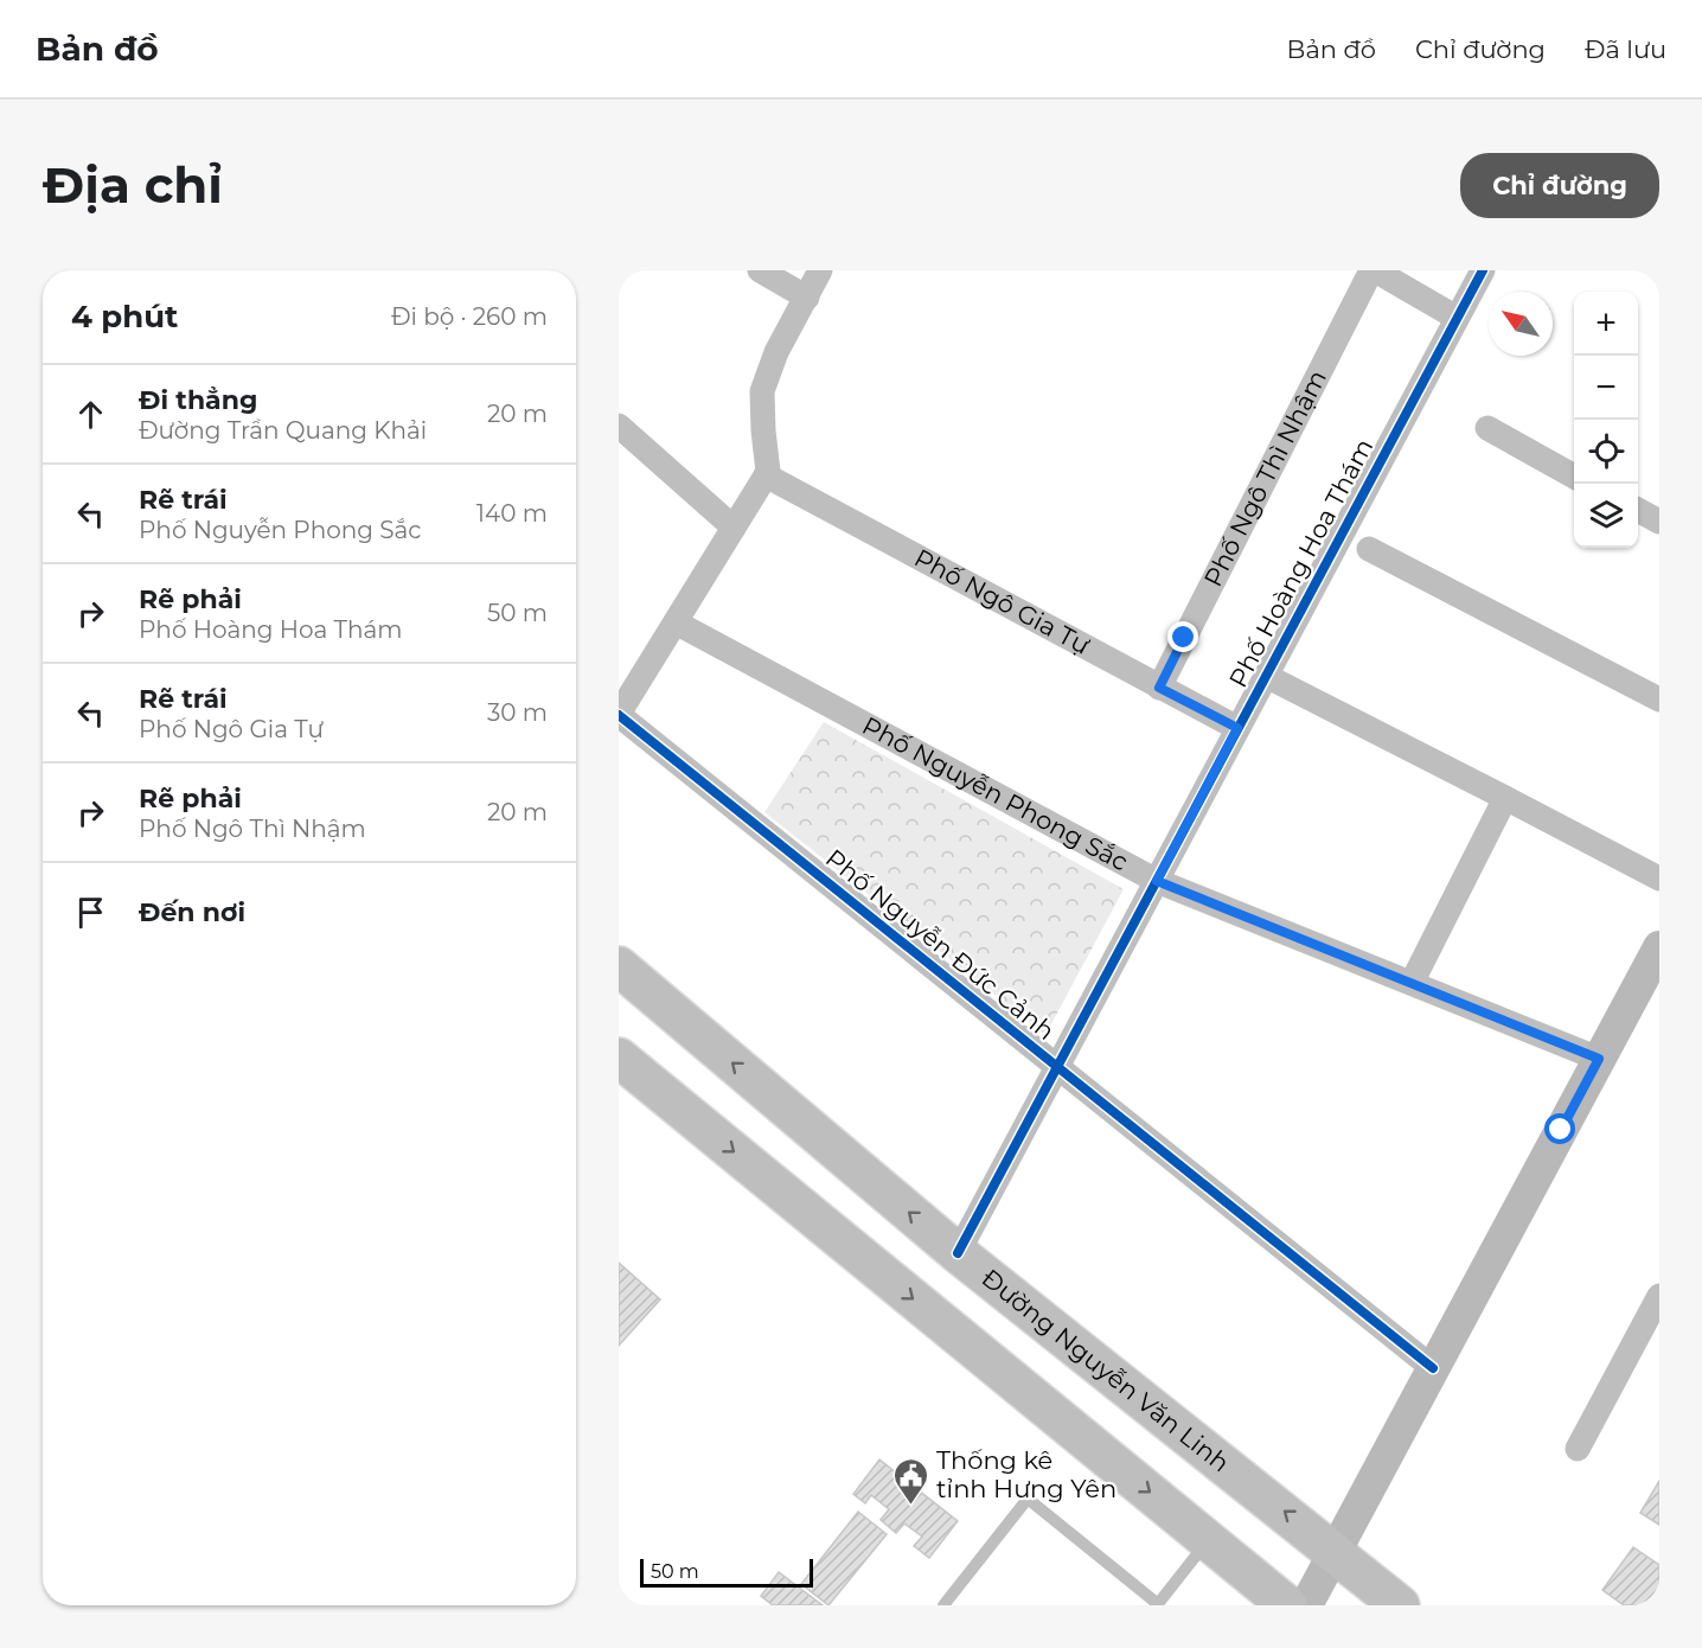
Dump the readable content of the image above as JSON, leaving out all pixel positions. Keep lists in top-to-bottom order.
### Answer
{
  "streets": {
    "highway": ["Đường Nguyễn Văn Linh"],
    "street": [
      "Phố Ngô Thì Nhậm",
      "Phố Hoàng Hoa Thám",
      "Phố Ngô Gia Tự",
      "Phố Nguyễn Phong Sắc",
      "Phố Nguyễn Đức Cảnh"
    ]
  },
  "crossings": [
    ["Phố Ngô Thì Nhậm", "Phố Ngô Gia Tự"],
    ["Phố Hoàng Hoa Thám", "Phố Ngô Gia Tự"],
    ["Phố Hoàng Hoa Thám", "Phố Nguyễn Phong Sắc"],
    ["Phố Hoàng Hoa Thám", "Phố Nguyễn Đức Cảnh"],
    ["Phố Hoàng Hoa Thám", "Đường Nguyễn Văn Linh"]
  ],
  "places": {
    "public building": ["Thống kê tỉnh Hưng Yên"]
  },
  "scale_bar": "50 m",
  "north": "top left",
  "page": {
    "header": "Bản đồ",
    "nav": ["Bản đồ", "Chỉ đường", "Đã lưu"],
    "buttons": "Chỉ đường",
    "title": "Địa chỉ",
    "heading": ["4 phút", "Đi bộ · 260 m"],
    "map_buttons": ["+", "−"],
    "list": [
      ["Đi thẳng", "Đường Trần Quang Khải", "20 m"],
      ["Rẽ trái", "Phố Nguyễn Phong Sắc", "140 m"],
      ["Rẽ phải", "Phố Hoàng Hoa Thám", "50 m"],
      ["Rẽ trái", "Phố Ngô Gia Tự", "30 m"],
      ["Rẽ phải", "Phố Ngô Thì Nhậm", "20 m"],
      "Đến nơi"
    ],
    "scale": "50 m"
  }
}
